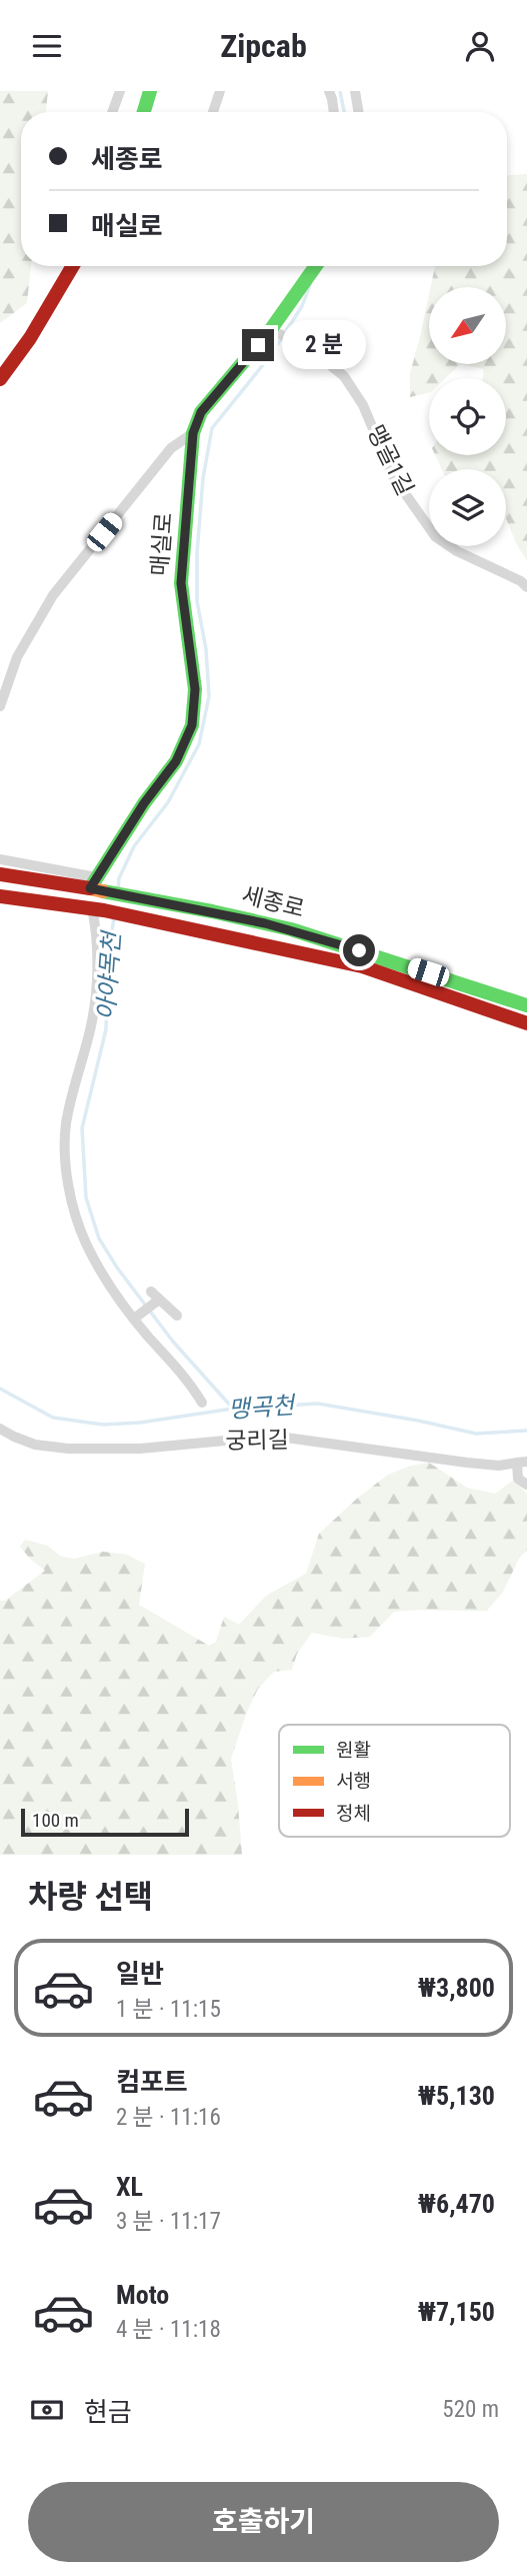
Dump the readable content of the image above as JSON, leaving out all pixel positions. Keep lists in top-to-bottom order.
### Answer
{
  "streets": {
    "main road": ["매실로", "세종로"],
    "street": ["맹골1길", "궁리길"]
  },
  "crossings": [
    ["맹골1길", "매실로"],
    ["매실로", "세종로"]
  ],
  "water": ["아야목천", "맹곡천"],
  "legend": ["원활", "서행", "정체"],
  "scale_bar": "100 m",
  "north": "bottom left",
  "page": {
    "header": "Zipcab",
    "banner": ["세종로", "매실로"],
    "bubble": "2 분",
    "scale": "100 m",
    "heading": "차량 선택",
    "list": [
      {
        "name": "일반",
        "note": "1 분 · 11:15",
        "value": "₩3,800"
      },
      {
        "name": "컴포트",
        "note": "2 분 · 11:16",
        "value": "₩5,130"
      },
      {
        "name": "XL",
        "note": "3 분 · 11:17",
        "value": "₩6,470"
      },
      {
        "name": "Moto",
        "note": "4 분 · 11:18",
        "value": "₩7,150"
      }
    ],
    "pay": ["현금", "520 m"],
    "buttons": "호출하기"
  }
}
